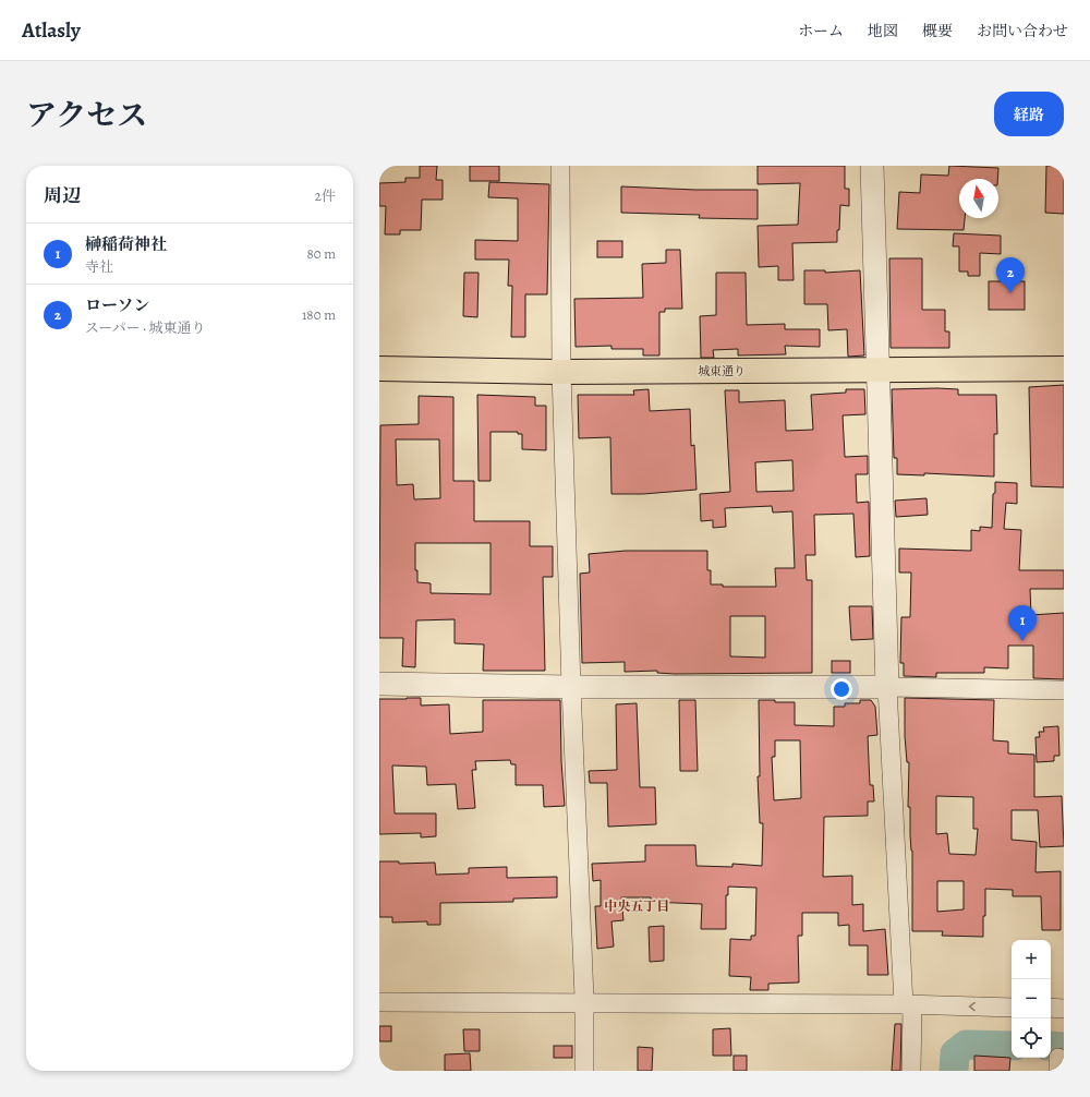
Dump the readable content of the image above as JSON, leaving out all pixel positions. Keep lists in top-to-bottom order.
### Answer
{
  "streets": {
    "highway": ["城東通り"]
  },
  "districts": ["中央五丁目"],
  "north": "top",
  "page": {
    "header": "Atlasly",
    "nav": [
      "ホーム",
      "地図",
      "概要",
      "お問い合わせ"
    ],
    "title": "アクセス",
    "buttons": "経路",
    "heading": ["周辺", "2件"],
    "list": [
      {
        "mark": "1",
        "name": "榊稲荷神社",
        "note": "寺社",
        "value": "80 m"
      },
      {
        "mark": "2",
        "name": "ローソン",
        "note": "スーパー · 城東通り",
        "value": "180 m"
      }
    ],
    "pins": ["2", "1"],
    "map_buttons": ["+", "−"]
  }
}
